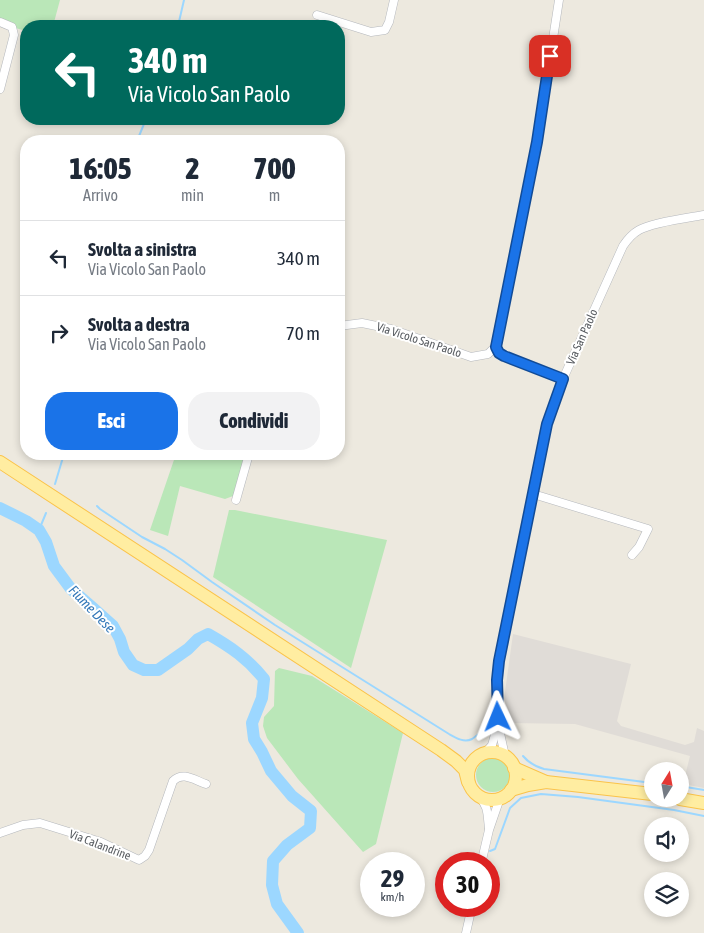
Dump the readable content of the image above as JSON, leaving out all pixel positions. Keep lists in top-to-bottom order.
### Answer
{
  "streets": {
    "street": ["Via San Paolo", "Via Vicolo San Paolo", "Via Calandrine"]
  },
  "water": ["Fiume Dese"],
  "north": "top",
  "page": {
    "turn": ["340 m", "Via Vicolo San Paolo"],
    "eta": [
      "16:05",
      "Arrivo",
      "2",
      "min",
      "700",
      "m"
    ],
    "list": [
      {
        "name": "Svolta a sinistra",
        "note": "Via Vicolo San Paolo",
        "value": "340 m"
      },
      {
        "name": "Svolta a destra",
        "note": "Via Vicolo San Paolo",
        "value": "70 m"
      }
    ],
    "buttons": ["Esci", "Condividi"],
    "speed": "29 km/h",
    "limit": "30"
  }
}
